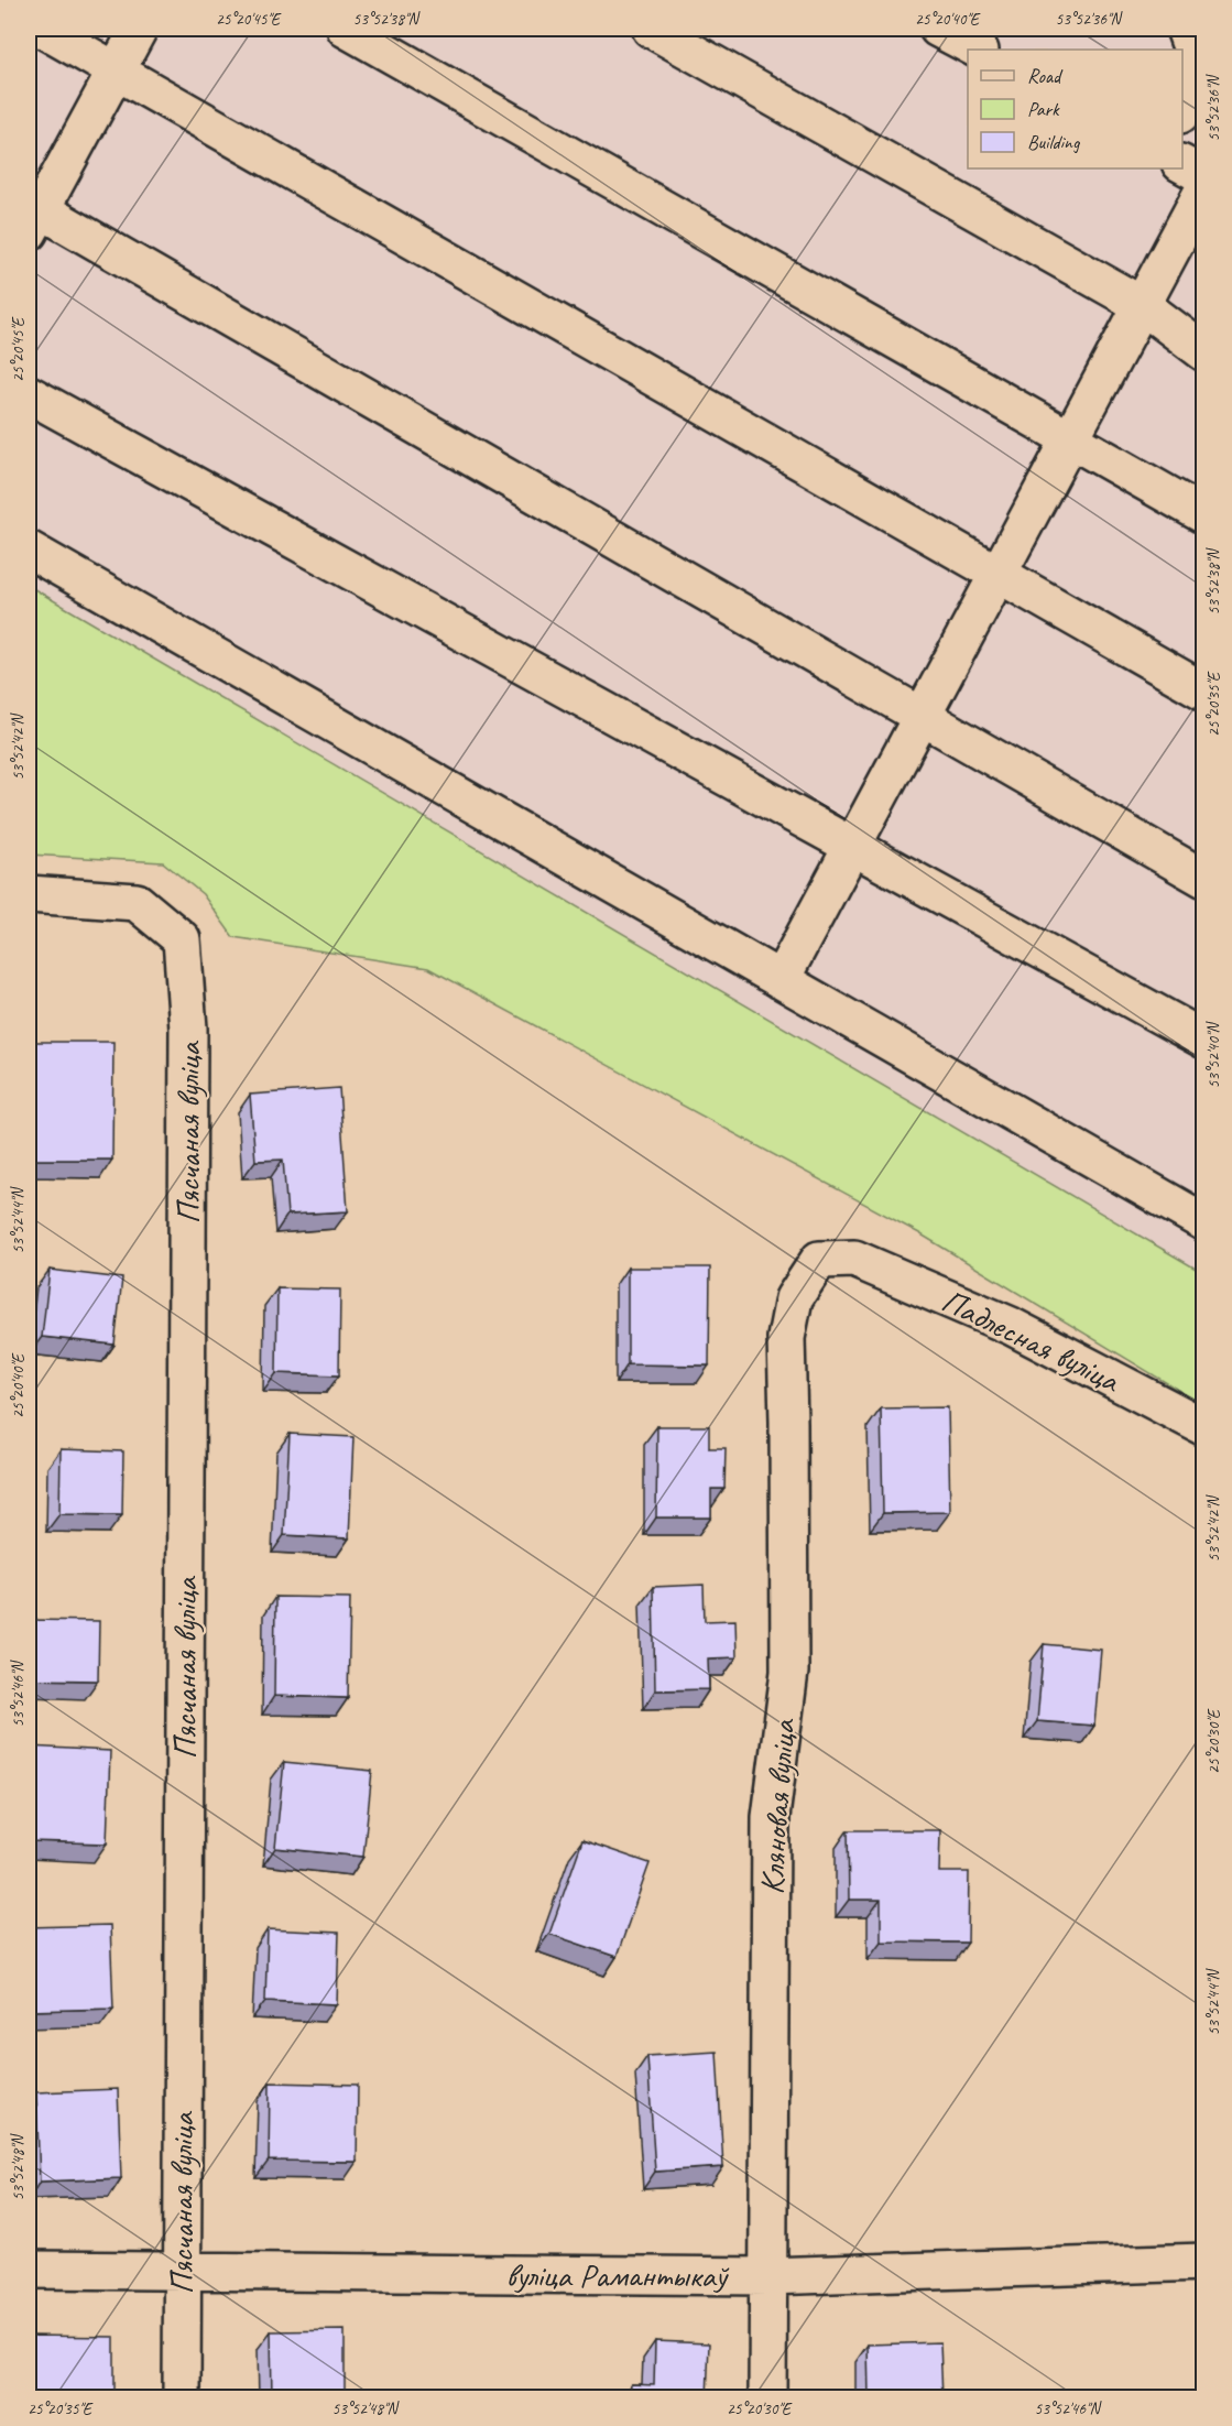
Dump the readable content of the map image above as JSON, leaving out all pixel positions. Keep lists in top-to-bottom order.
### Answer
{
  "streets": {
    "street": [
      "Пясчаная вуліца",
      "Падлесная вуліца",
      "Кляновая вуліца",
      "вуліца Рамантыкаў"
    ]
  },
  "crossings": [
    ["Пясчаная вуліца", "вуліца Рамантыкаў"],
    ["Падлесная вуліца", "Кляновая вуліца"],
    ["Кляновая вуліца", "вуліца Рамантыкаў"]
  ],
  "legend": ["Road", "Park", "Building"],
  "coordinates": [
    "25°20'45\"E",
    "53°52'38\"N",
    "25°20'40\"E",
    "53°52'36\"N",
    "25°20'35\"E",
    "53°52'42\"N",
    "53°52'40\"N",
    "53°52'44\"N",
    "53°52'46\"N",
    "25°20'30\"E",
    "53°52'48\"N"
  ]
}
